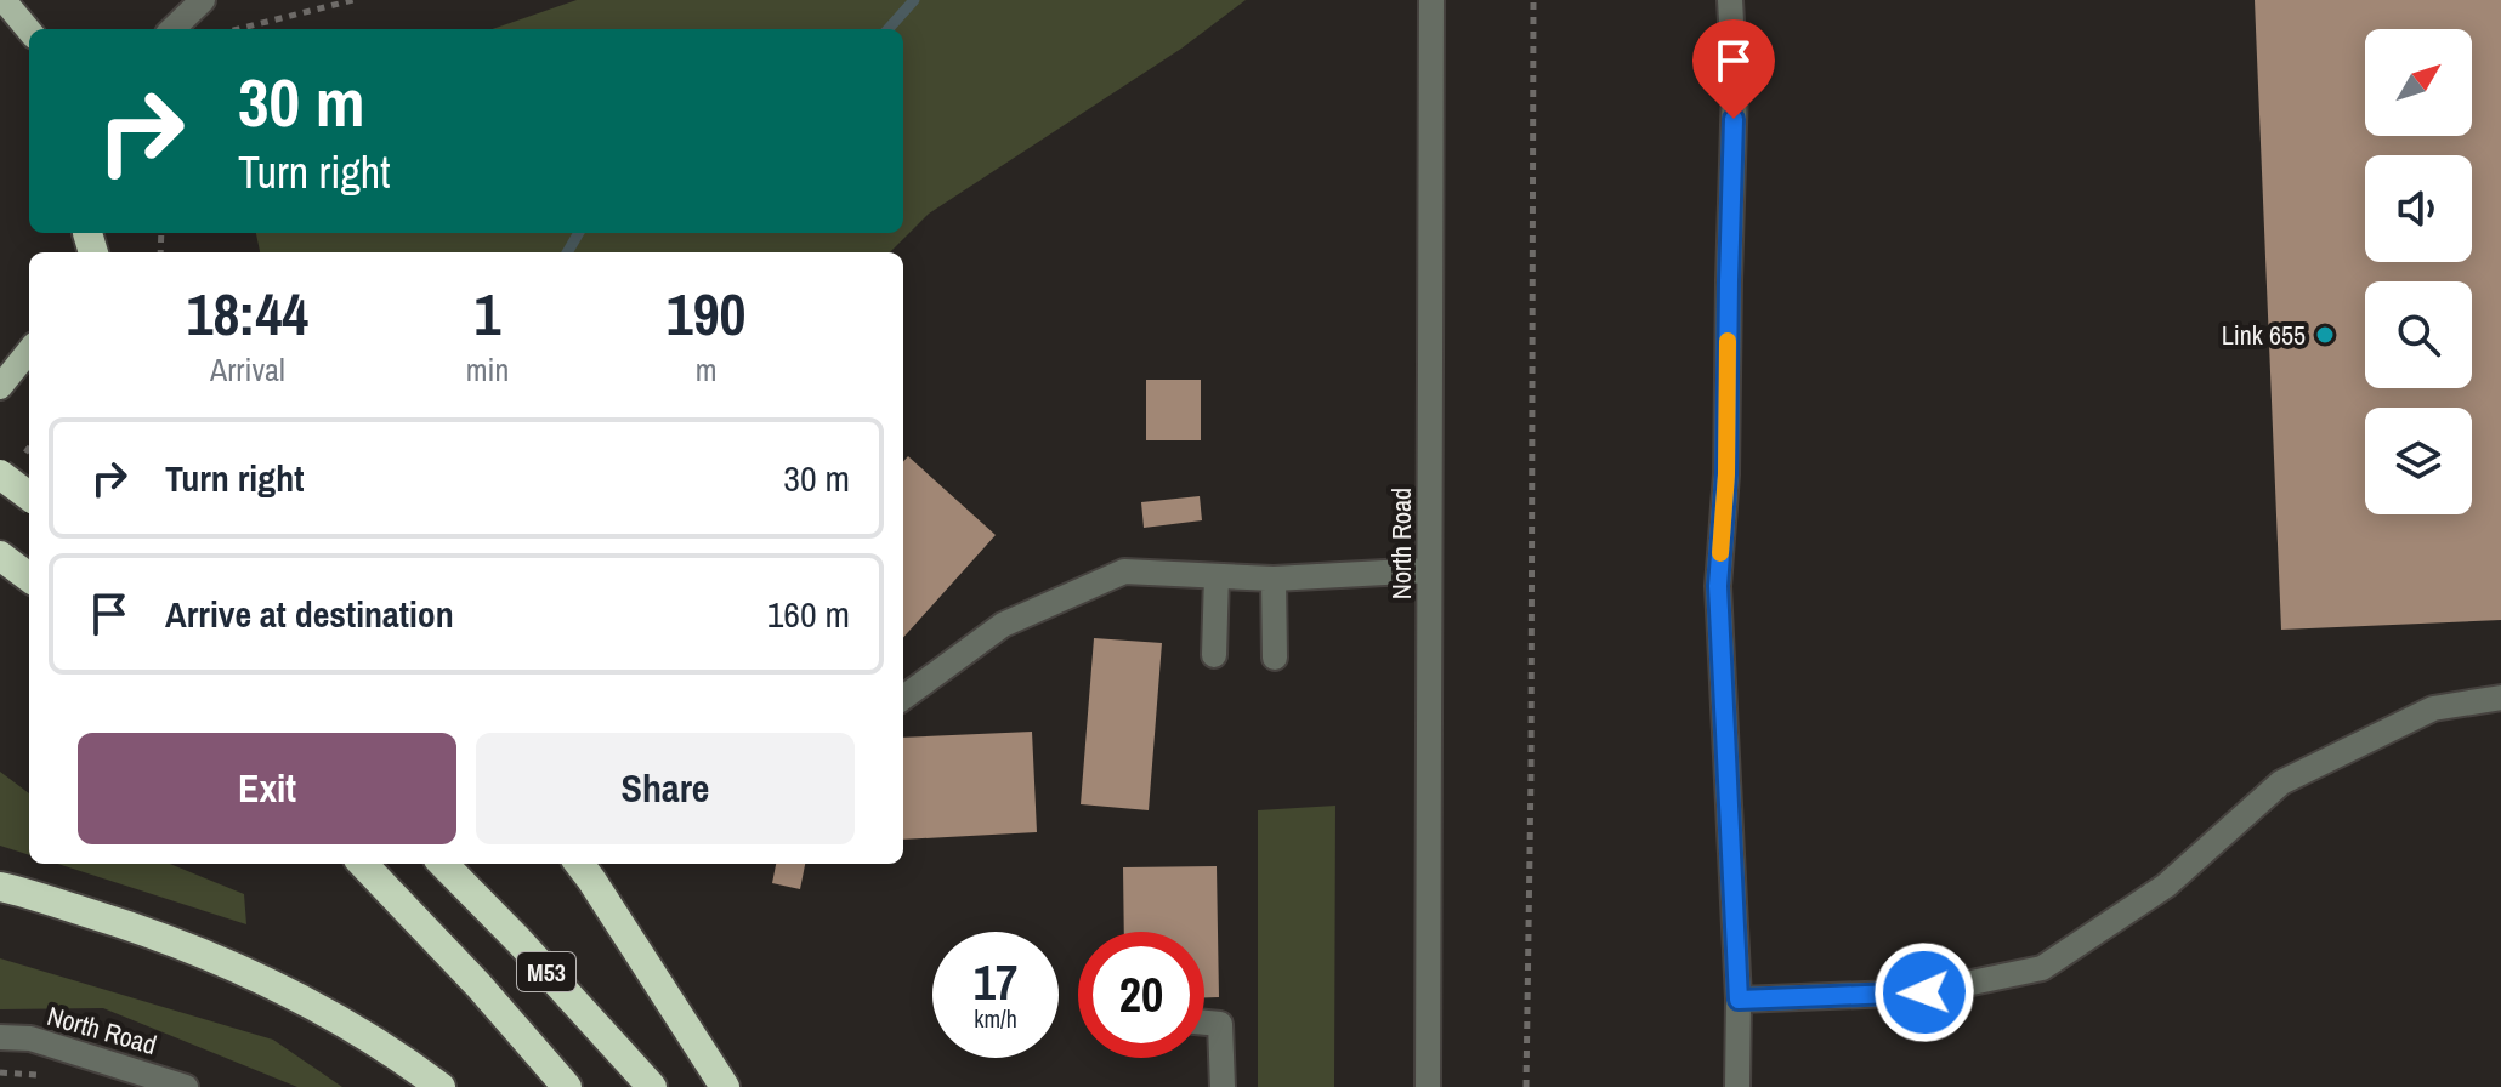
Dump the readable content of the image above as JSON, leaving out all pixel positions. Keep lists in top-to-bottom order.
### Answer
{
  "streets": {
    "highway": ["M53"],
    "street": ["North Road"]
  },
  "places": ["Link 655"],
  "north": "top right",
  "page": {
    "turn": ["30 m", "Turn right"],
    "eta": [
      "18:44",
      "Arrival",
      "1",
      "min",
      "190",
      "m"
    ],
    "list": [
      {
        "name": "Turn right",
        "value": "30 m"
      },
      {
        "name": "Arrive at destination",
        "value": "160 m"
      }
    ],
    "buttons": ["Exit", "Share"],
    "speed": "17 km/h",
    "limit": "20"
  }
}
